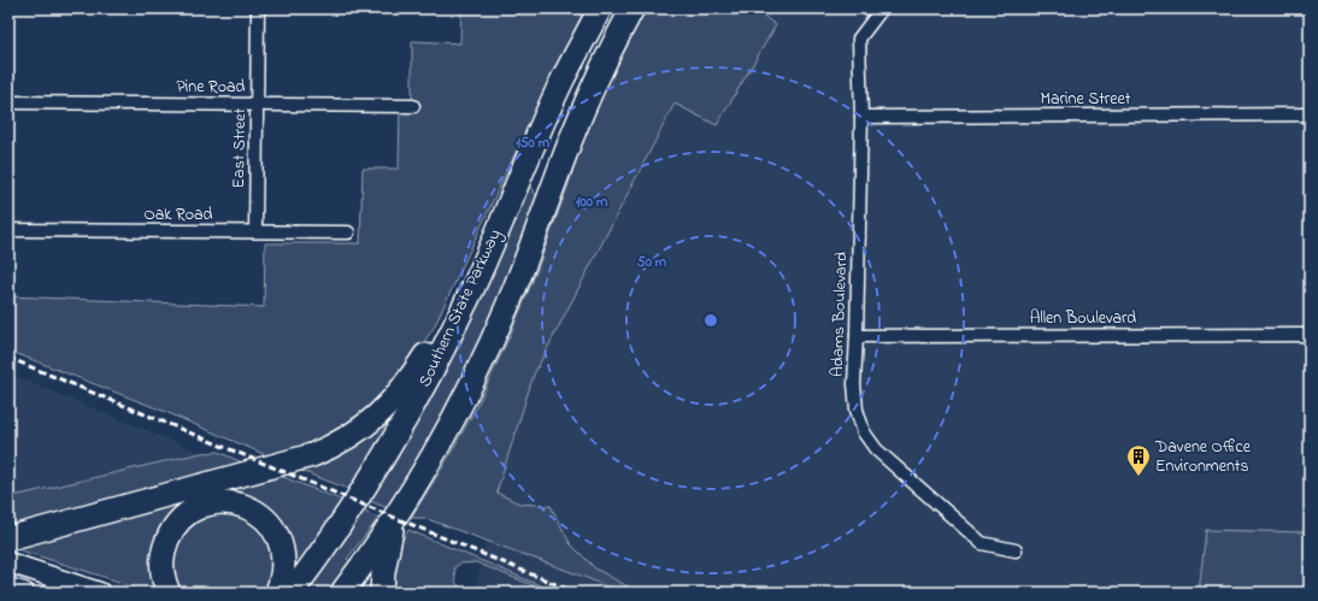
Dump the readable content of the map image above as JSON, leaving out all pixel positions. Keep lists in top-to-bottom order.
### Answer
{
  "streets": {
    "highway": ["Southern State Parkway"],
    "street": [
      "Pine Road",
      "Marine Street",
      "East Street",
      "Oak Road",
      "Adams Boulevard",
      "Allen Boulevard"
    ]
  },
  "crossings": [
    ["Pine Road", "East Street"],
    ["Marine Street", "Adams Boulevard"],
    ["East Street", "Oak Road"],
    ["Adams Boulevard", "Allen Boulevard"]
  ],
  "places": {
    "building": ["Davene Office Environments"]
  },
  "rings": ["150 m", "100 m", "50 m"]
}
